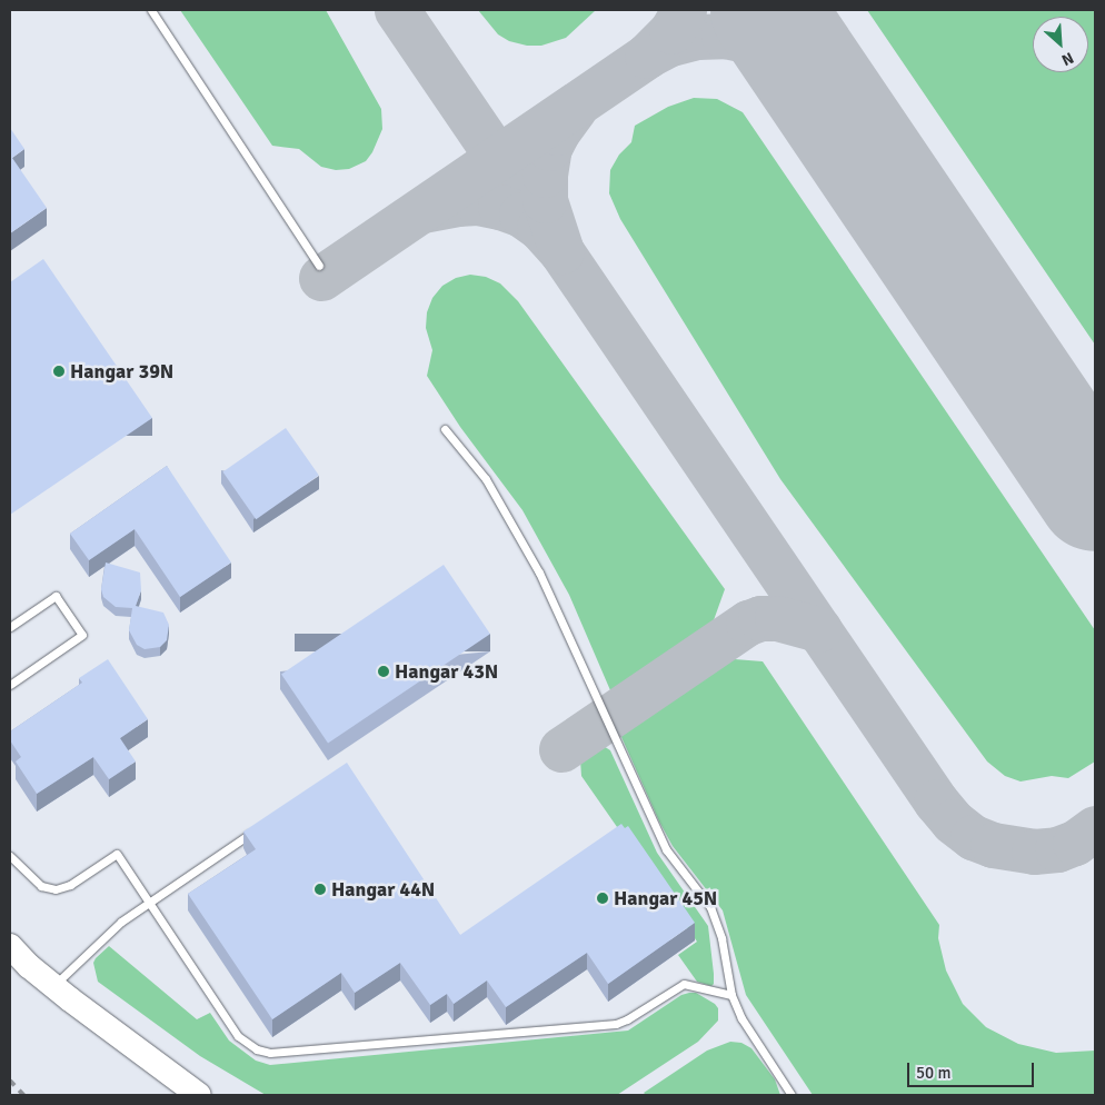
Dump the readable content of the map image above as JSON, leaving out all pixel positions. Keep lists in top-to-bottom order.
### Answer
{
  "places": [
    "Hangar 39N",
    "Hangar 43N",
    "Hangar 44N",
    "Hangar 45N"
  ],
  "scale_bar": "50 m",
  "north": "bottom right"
}
